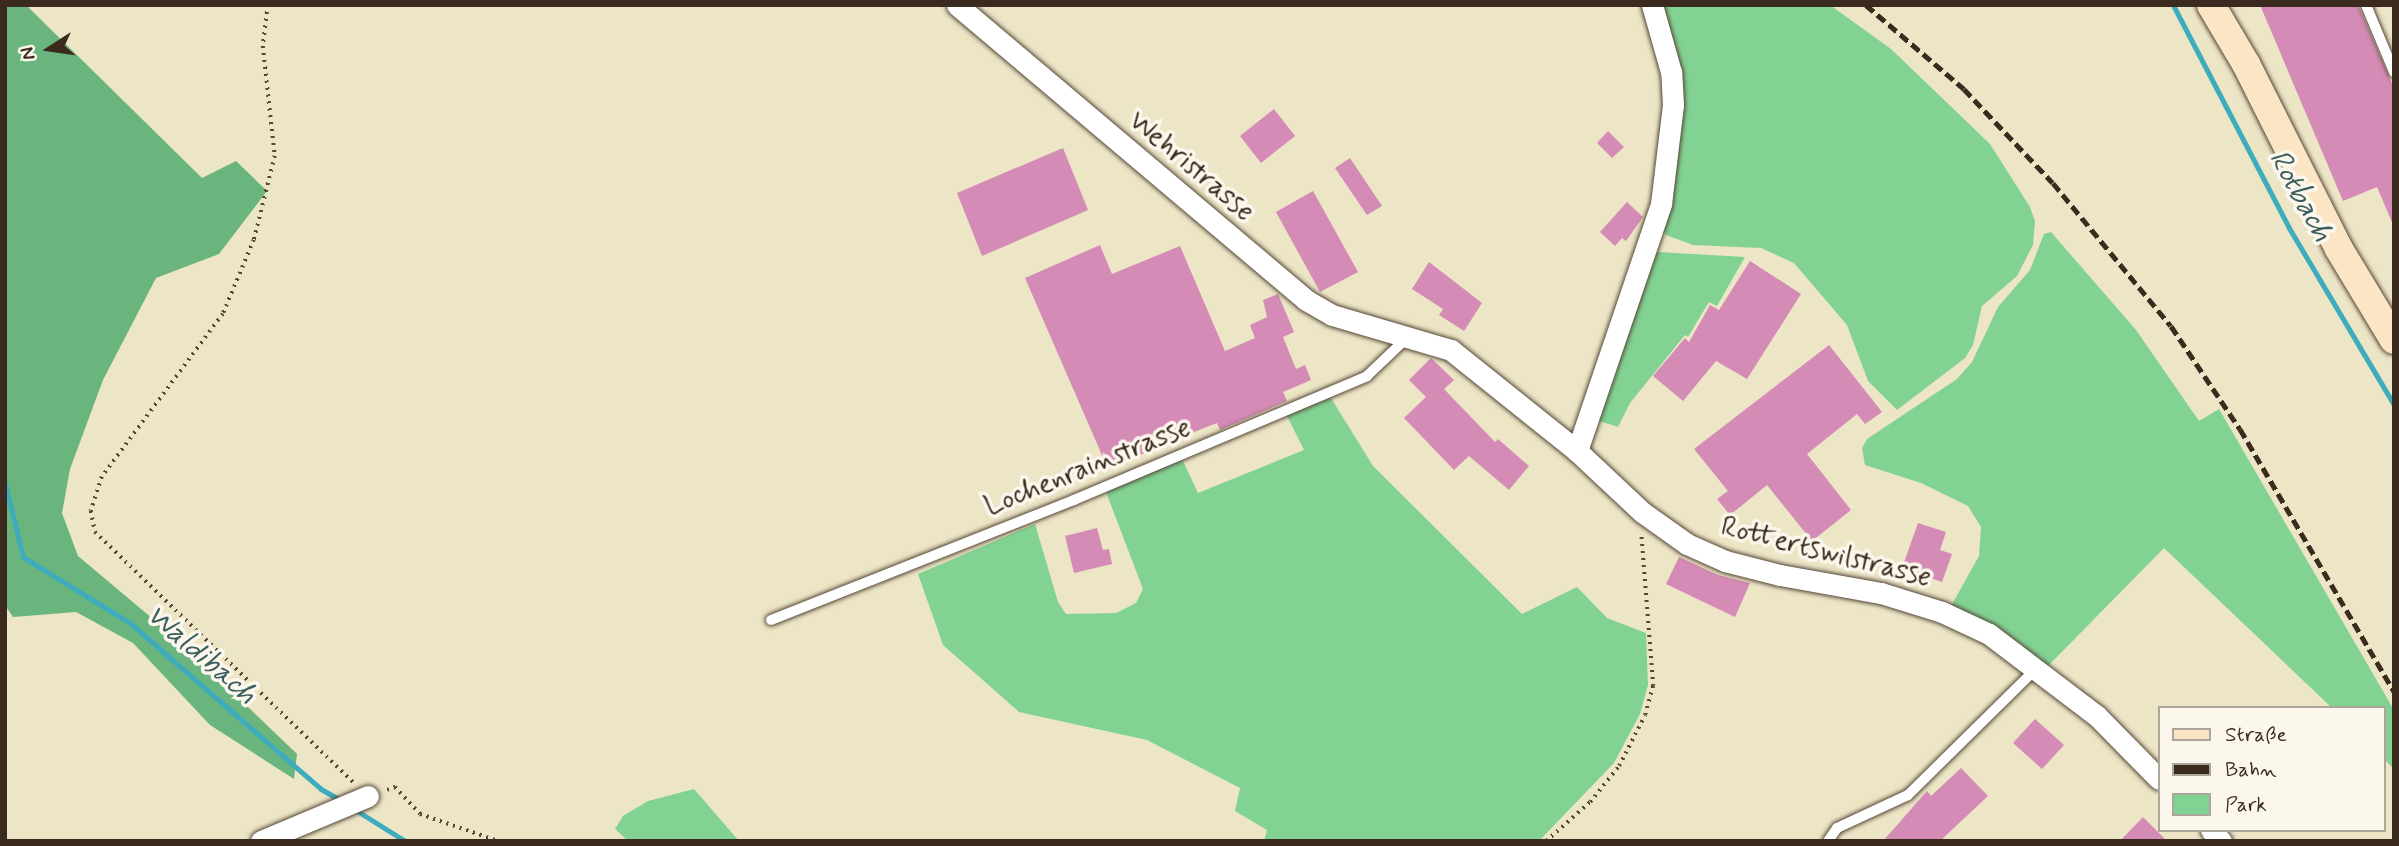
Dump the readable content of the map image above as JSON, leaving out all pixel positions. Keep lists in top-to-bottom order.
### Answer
{
  "streets": {
    "street": ["Wehristrasse", "Rottertswilstrasse"],
    "lane": ["Lochenrainstrasse"]
  },
  "crossings": [
    ["Wehristrasse", "Lochenrainstrasse"],
    ["Wehristrasse", "Rottertswilstrasse"],
    ["Lochenrainstrasse", "Rottertswilstrasse"]
  ],
  "water": ["Rotbach", "Waldibach"],
  "legend": ["Straße", "Bahn", "Park"],
  "north": "left"
}
